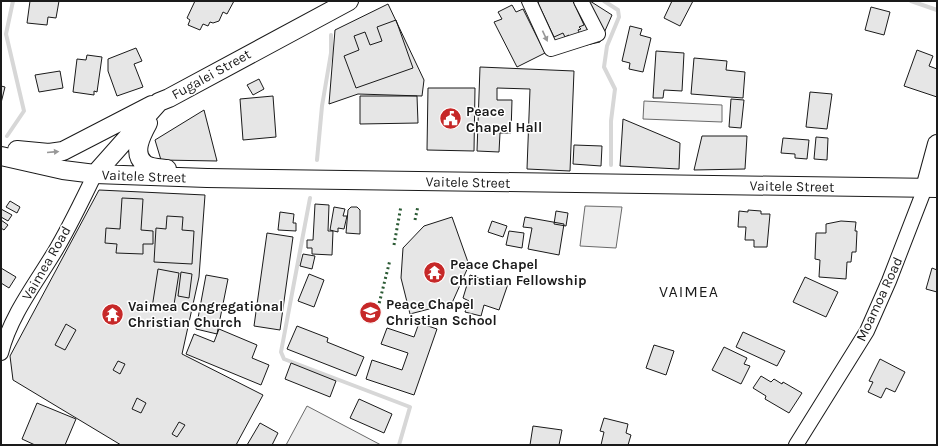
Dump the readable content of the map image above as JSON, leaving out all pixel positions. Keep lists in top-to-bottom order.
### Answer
{
  "streets": {
    "main road": ["Fugalei Street", "Vaitele Street"],
    "street": ["Vaimea Road", "Moamoa Road"]
  },
  "crossings": [
    ["Fugalei Street", "Vaitele Street"],
    ["Fugalei Street", "Vaimea Road"],
    ["Vaitele Street", "Vaimea Road"],
    ["Vaitele Street", "Moamoa Road"]
  ],
  "districts": ["VAIMEA"],
  "places": {
    "public building": ["Peace Chapel Hall"],
    "temple": ["Peace Chapel Christian Fellowship", "Vaimea Congregational Christian Church"],
    "school or university": ["Peace Chapel Christian School"]
  }
}
